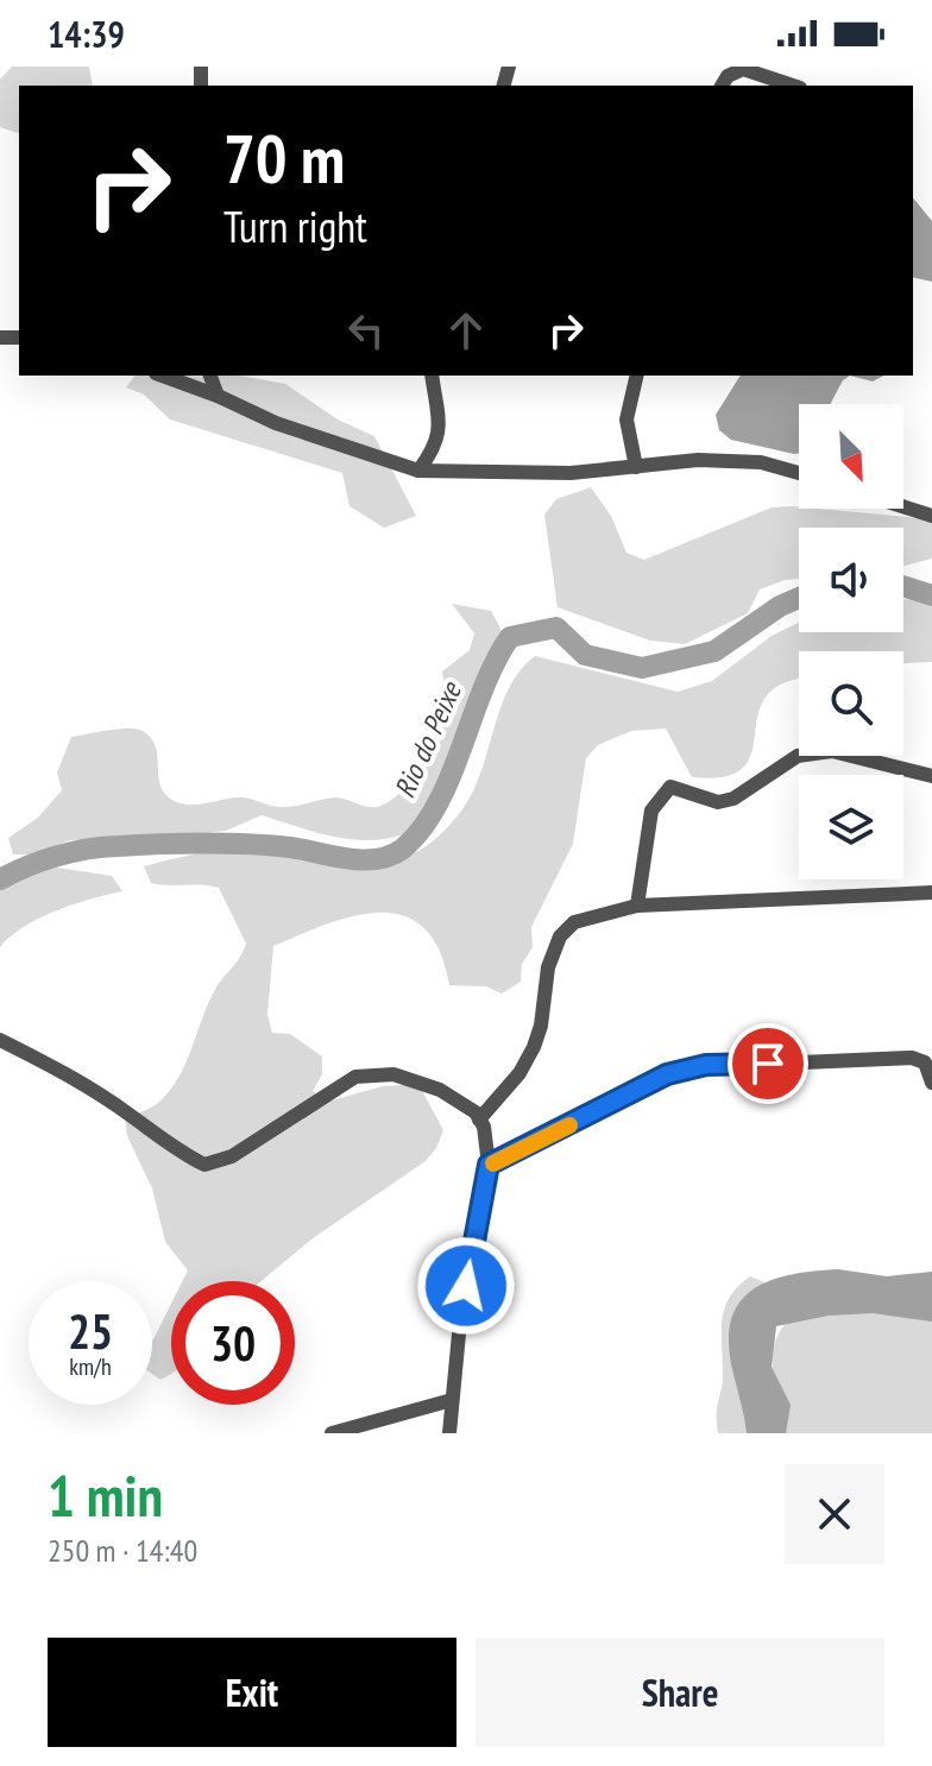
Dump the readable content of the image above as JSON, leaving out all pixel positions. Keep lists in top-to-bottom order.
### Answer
{
  "water": ["Rio do Peixe"],
  "north": "bottom right",
  "page": {
    "status": "14:39",
    "turn": ["70 m", "Turn right"],
    "speed": "25 km/h",
    "limit": "30",
    "heading": ["1 min", "250 m · 14:40"],
    "buttons": ["Exit", "Share"]
  }
}
